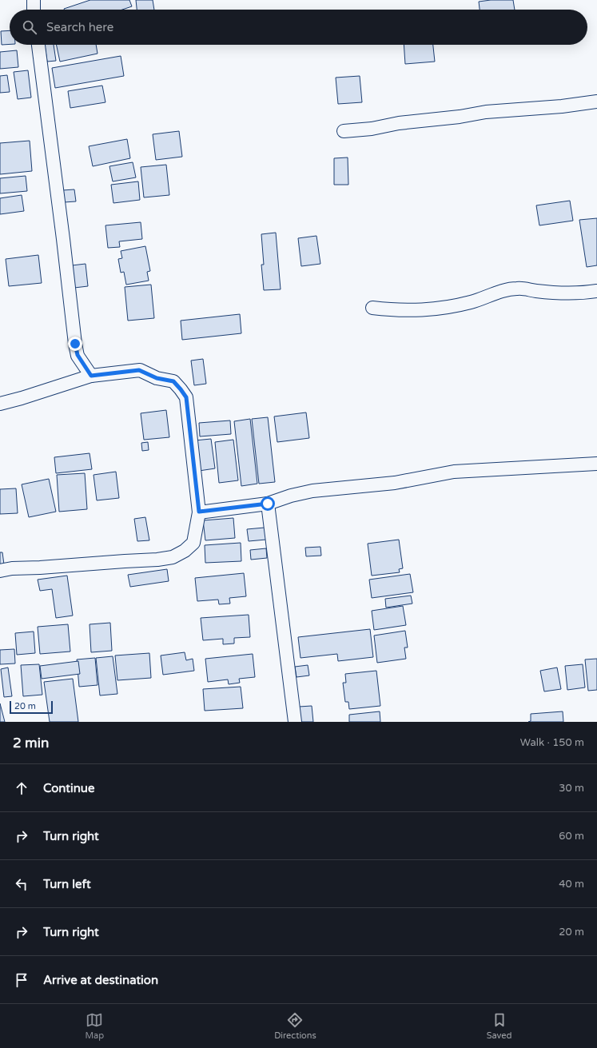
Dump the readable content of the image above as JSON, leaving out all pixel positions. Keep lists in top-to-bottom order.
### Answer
{
  "scale_bar": "20 m",
  "page": {
    "search": "Search here",
    "scale": "20 m",
    "heading": ["2 min", "Walk · 150 m"],
    "list": [
      ["Continue", "30 m"],
      ["Turn right", "60 m"],
      ["Turn left", "40 m"],
      ["Turn right", "20 m"],
      "Arrive at destination"
    ],
    "nav": ["Map", "Directions", "Saved"]
  }
}
